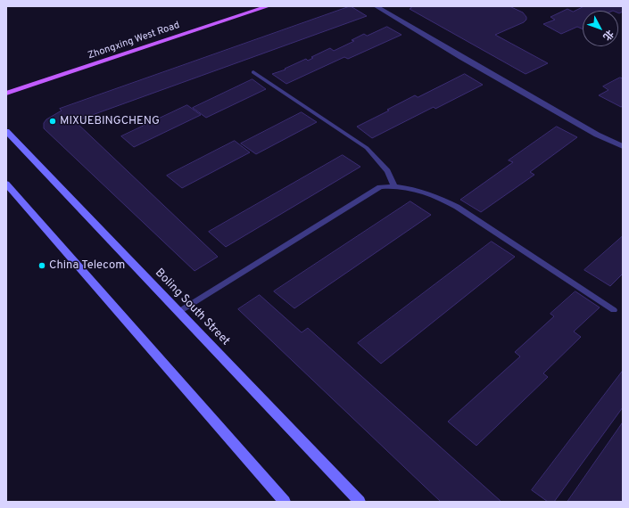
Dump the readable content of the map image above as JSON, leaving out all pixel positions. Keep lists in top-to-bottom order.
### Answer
{
  "streets": {
    "main road": ["Zhongxing West Road", "Boling South Street"]
  },
  "places": ["MIXUEBINGCHENG", "China Telecom"],
  "north": "bottom right"
}
